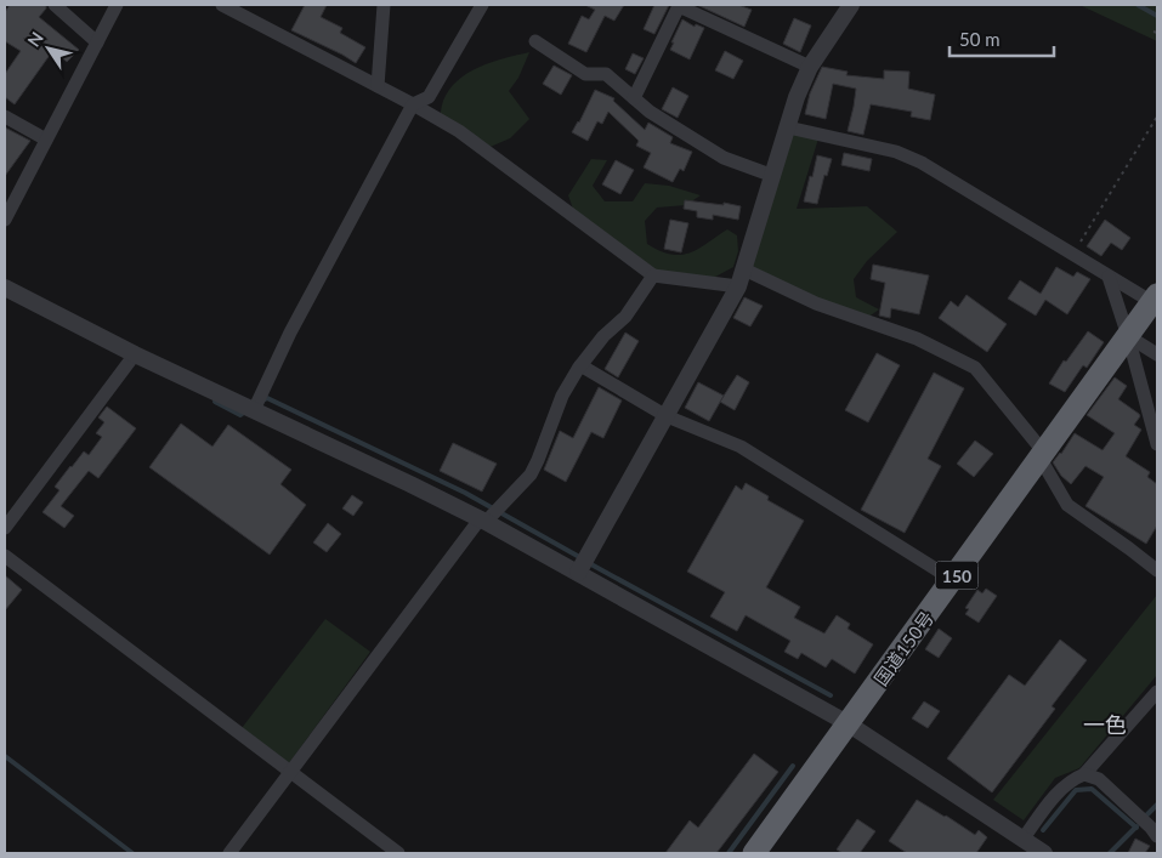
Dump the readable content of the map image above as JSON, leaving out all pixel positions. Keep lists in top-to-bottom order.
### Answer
{
  "streets": {
    "highway": ["150", "国道150号"]
  },
  "districts": ["一色"],
  "scale_bar": "50 m",
  "north": "top left"
}
